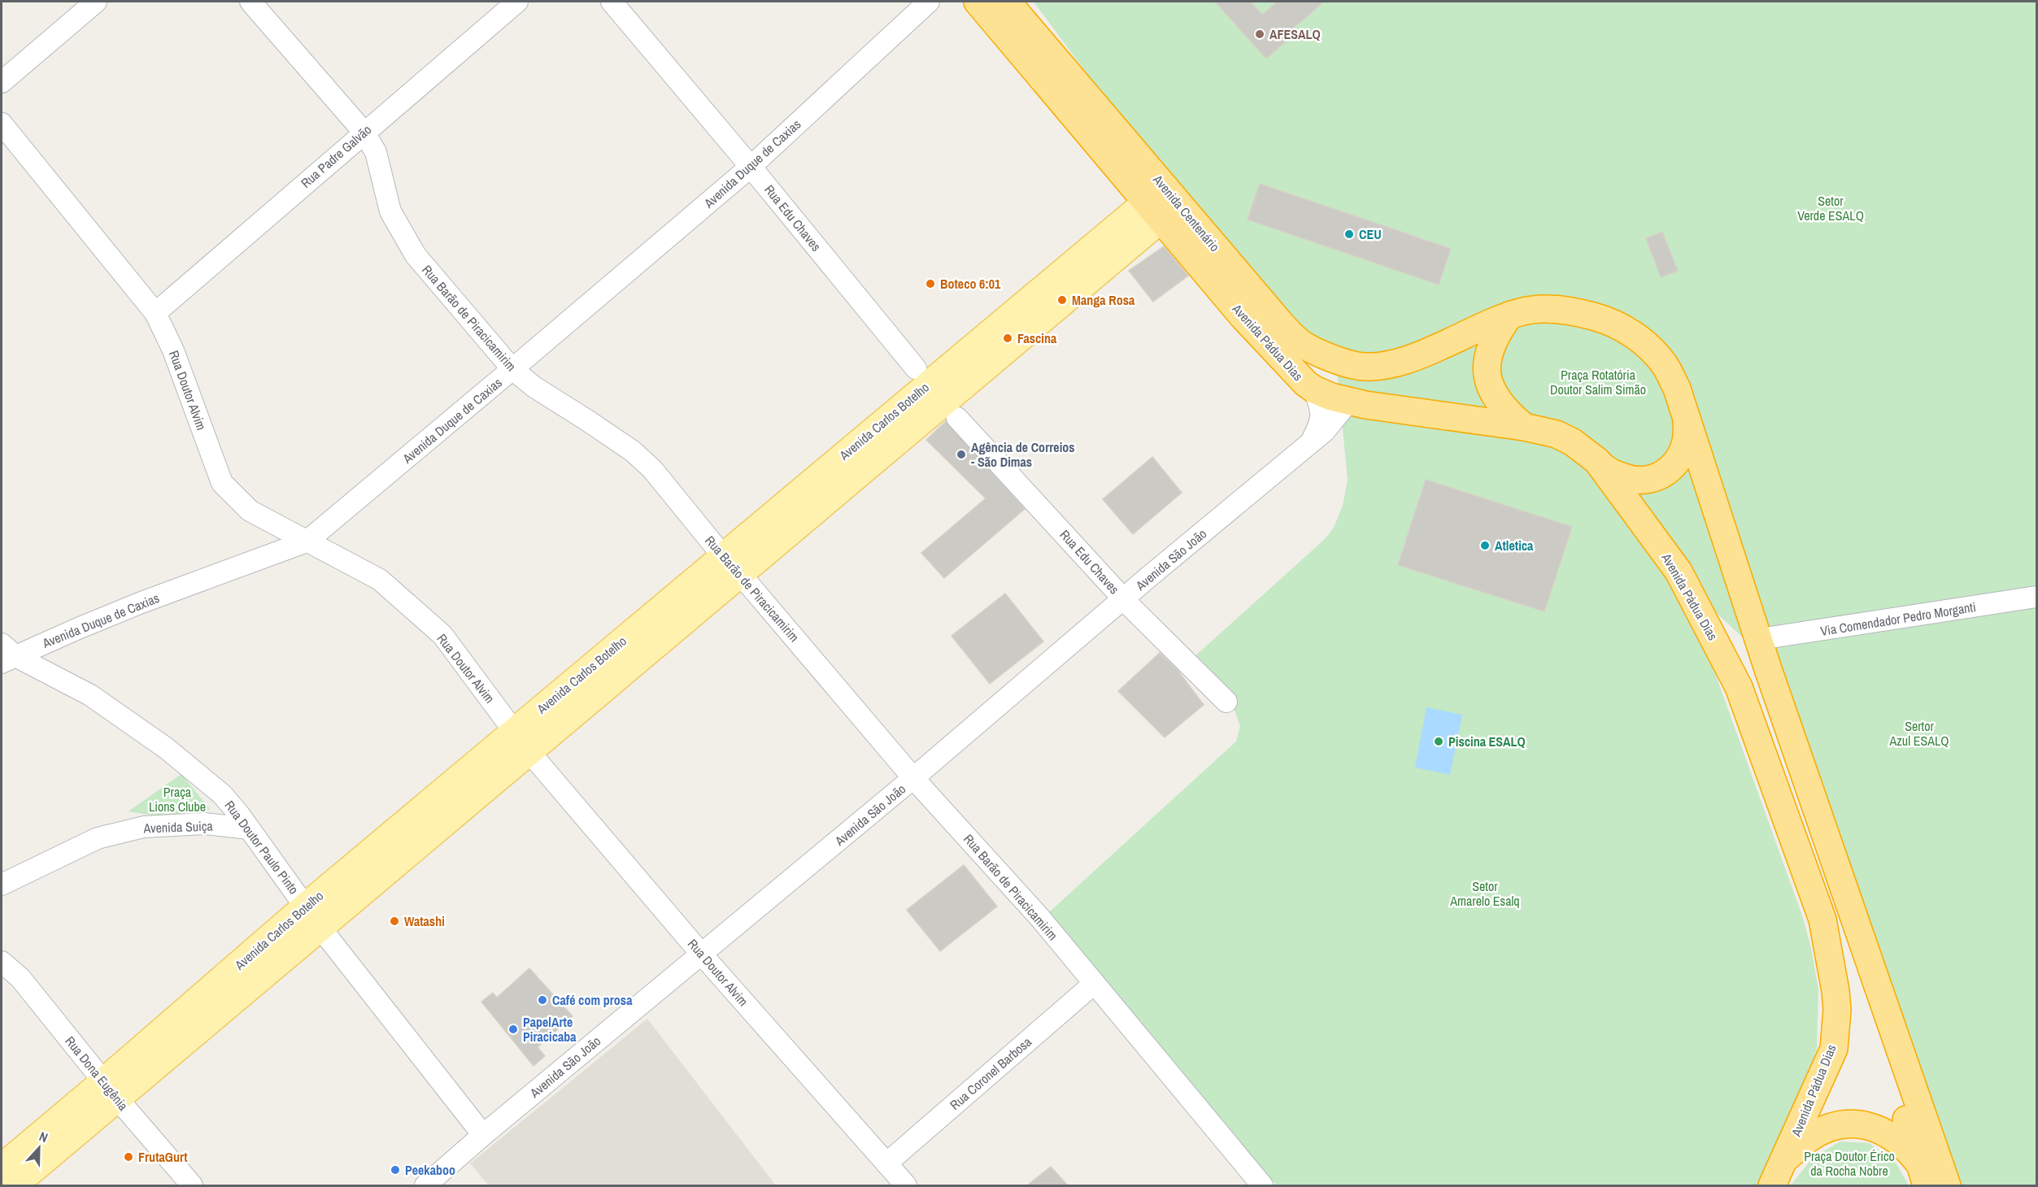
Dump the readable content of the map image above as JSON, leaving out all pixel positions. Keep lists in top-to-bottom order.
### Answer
{
  "streets": {
    "highway": ["Avenida Centenário", "Avenida Pádua Dias"],
    "main road": ["Avenida Carlos Botelho"],
    "street": [
      "Rua Padre Galvão",
      "Avenida Duque de Caxias",
      "Rua Edu Chaves",
      "Rua Barão de Piracicamirim",
      "Rua Doutor Alvim",
      "Avenida São João",
      "Via Comendador Pedro Morganti",
      "Avenida Suiça",
      "Rua Doutor Paulo Pinto",
      "Rua Dona Eugênia",
      "Rua Coronel Barbosa"
    ]
  },
  "crossings": [
    ["Rua Padre Galvão", "Rua Barão de Piracicamirim"],
    ["Rua Padre Galvão", "Rua Doutor Alvim"],
    ["Avenida Duque de Caxias", "Rua Edu Chaves"],
    ["Avenida Duque de Caxias", "Rua Barão de Piracicamirim"],
    ["Avenida Duque de Caxias", "Rua Doutor Alvim"],
    ["Avenida Duque de Caxias", "Rua Doutor Paulo Pinto"],
    ["Avenida Centenário", "Avenida Pádua Dias"],
    ["Avenida Centenário", "Avenida Carlos Botelho"],
    ["Rua Edu Chaves", "Avenida São João"],
    ["Rua Barão de Piracicamirim", "Avenida Carlos Botelho"],
    ["Rua Barão de Piracicamirim", "Avenida São João"],
    ["Rua Barão de Piracicamirim", "Rua Coronel Barbosa"],
    ["Avenida Pádua Dias", "Avenida Carlos Botelho"],
    ["Avenida Pádua Dias", "Avenida São João"],
    ["Rua Doutor Alvim", "Avenida Carlos Botelho"],
    ["Rua Doutor Alvim", "Avenida São João"],
    ["Rua Doutor Alvim", "Rua Coronel Barbosa"],
    ["Avenida Carlos Botelho", "Rua Doutor Paulo Pinto"],
    ["Avenida Carlos Botelho", "Rua Dona Eugênia"],
    ["Avenida São João", "Rua Doutor Paulo Pinto"],
    ["Avenida Suiça", "Rua Doutor Paulo Pinto"]
  ],
  "parks": [
    "Setor Verde ESALQ",
    "Praça Rotatória Doutor Salim Simão",
    "Sertor Azul ESALQ",
    "Praça Lions Clube",
    "Setor Amarelo Esalq",
    "Praça Doutor Érico da Rocha Nobre"
  ],
  "places": [
    "AFESALQ",
    "CEU",
    "Boteco 6:01",
    "Manga Rosa",
    "Fascina",
    "Agência de Correios - São Dimas",
    "Atletica",
    "Piscina ESALQ",
    "Watashi",
    "Café com prosa",
    "PapelArte Piracicaba",
    "FrutaGurt",
    "Peekaboo"
  ],
  "north": "top"
}
